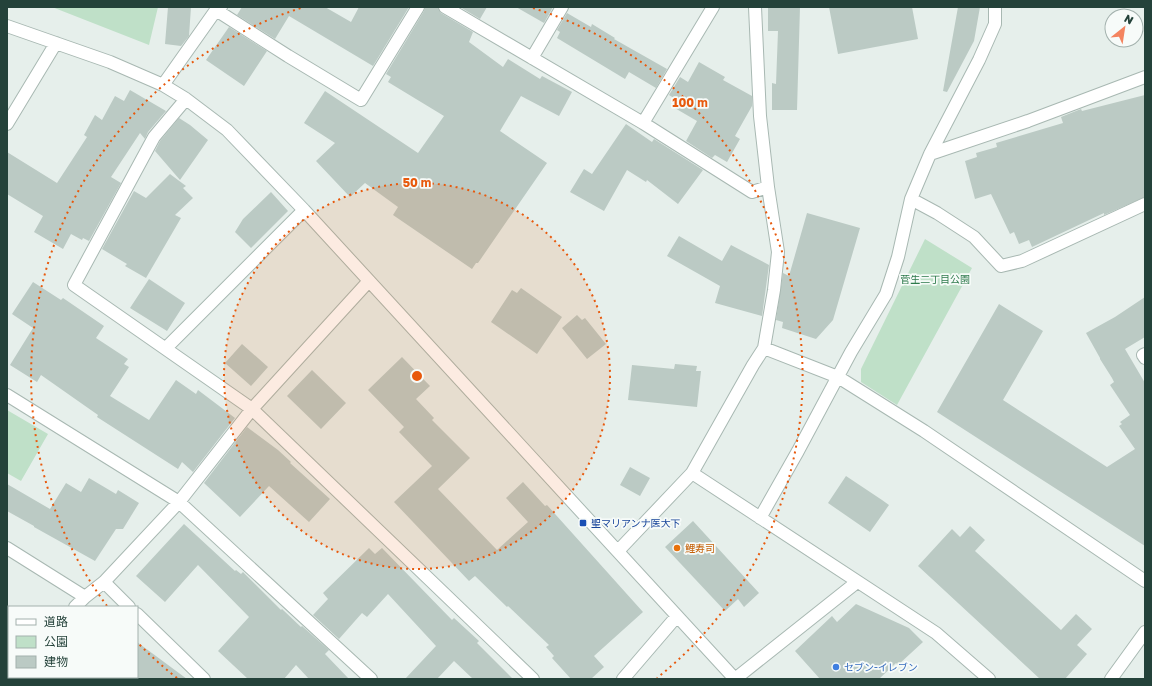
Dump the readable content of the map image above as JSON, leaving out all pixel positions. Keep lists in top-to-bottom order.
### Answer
{
  "parks": ["菅生二丁目公園"],
  "places": {
    "transit": ["聖マリアンナ医大下"],
    "other": ["鯉寿司", "セブン-イレブン"]
  },
  "legend": ["道路", "公園", "建物"],
  "north": "top right",
  "rings": ["100 m", "50 m"]
}
